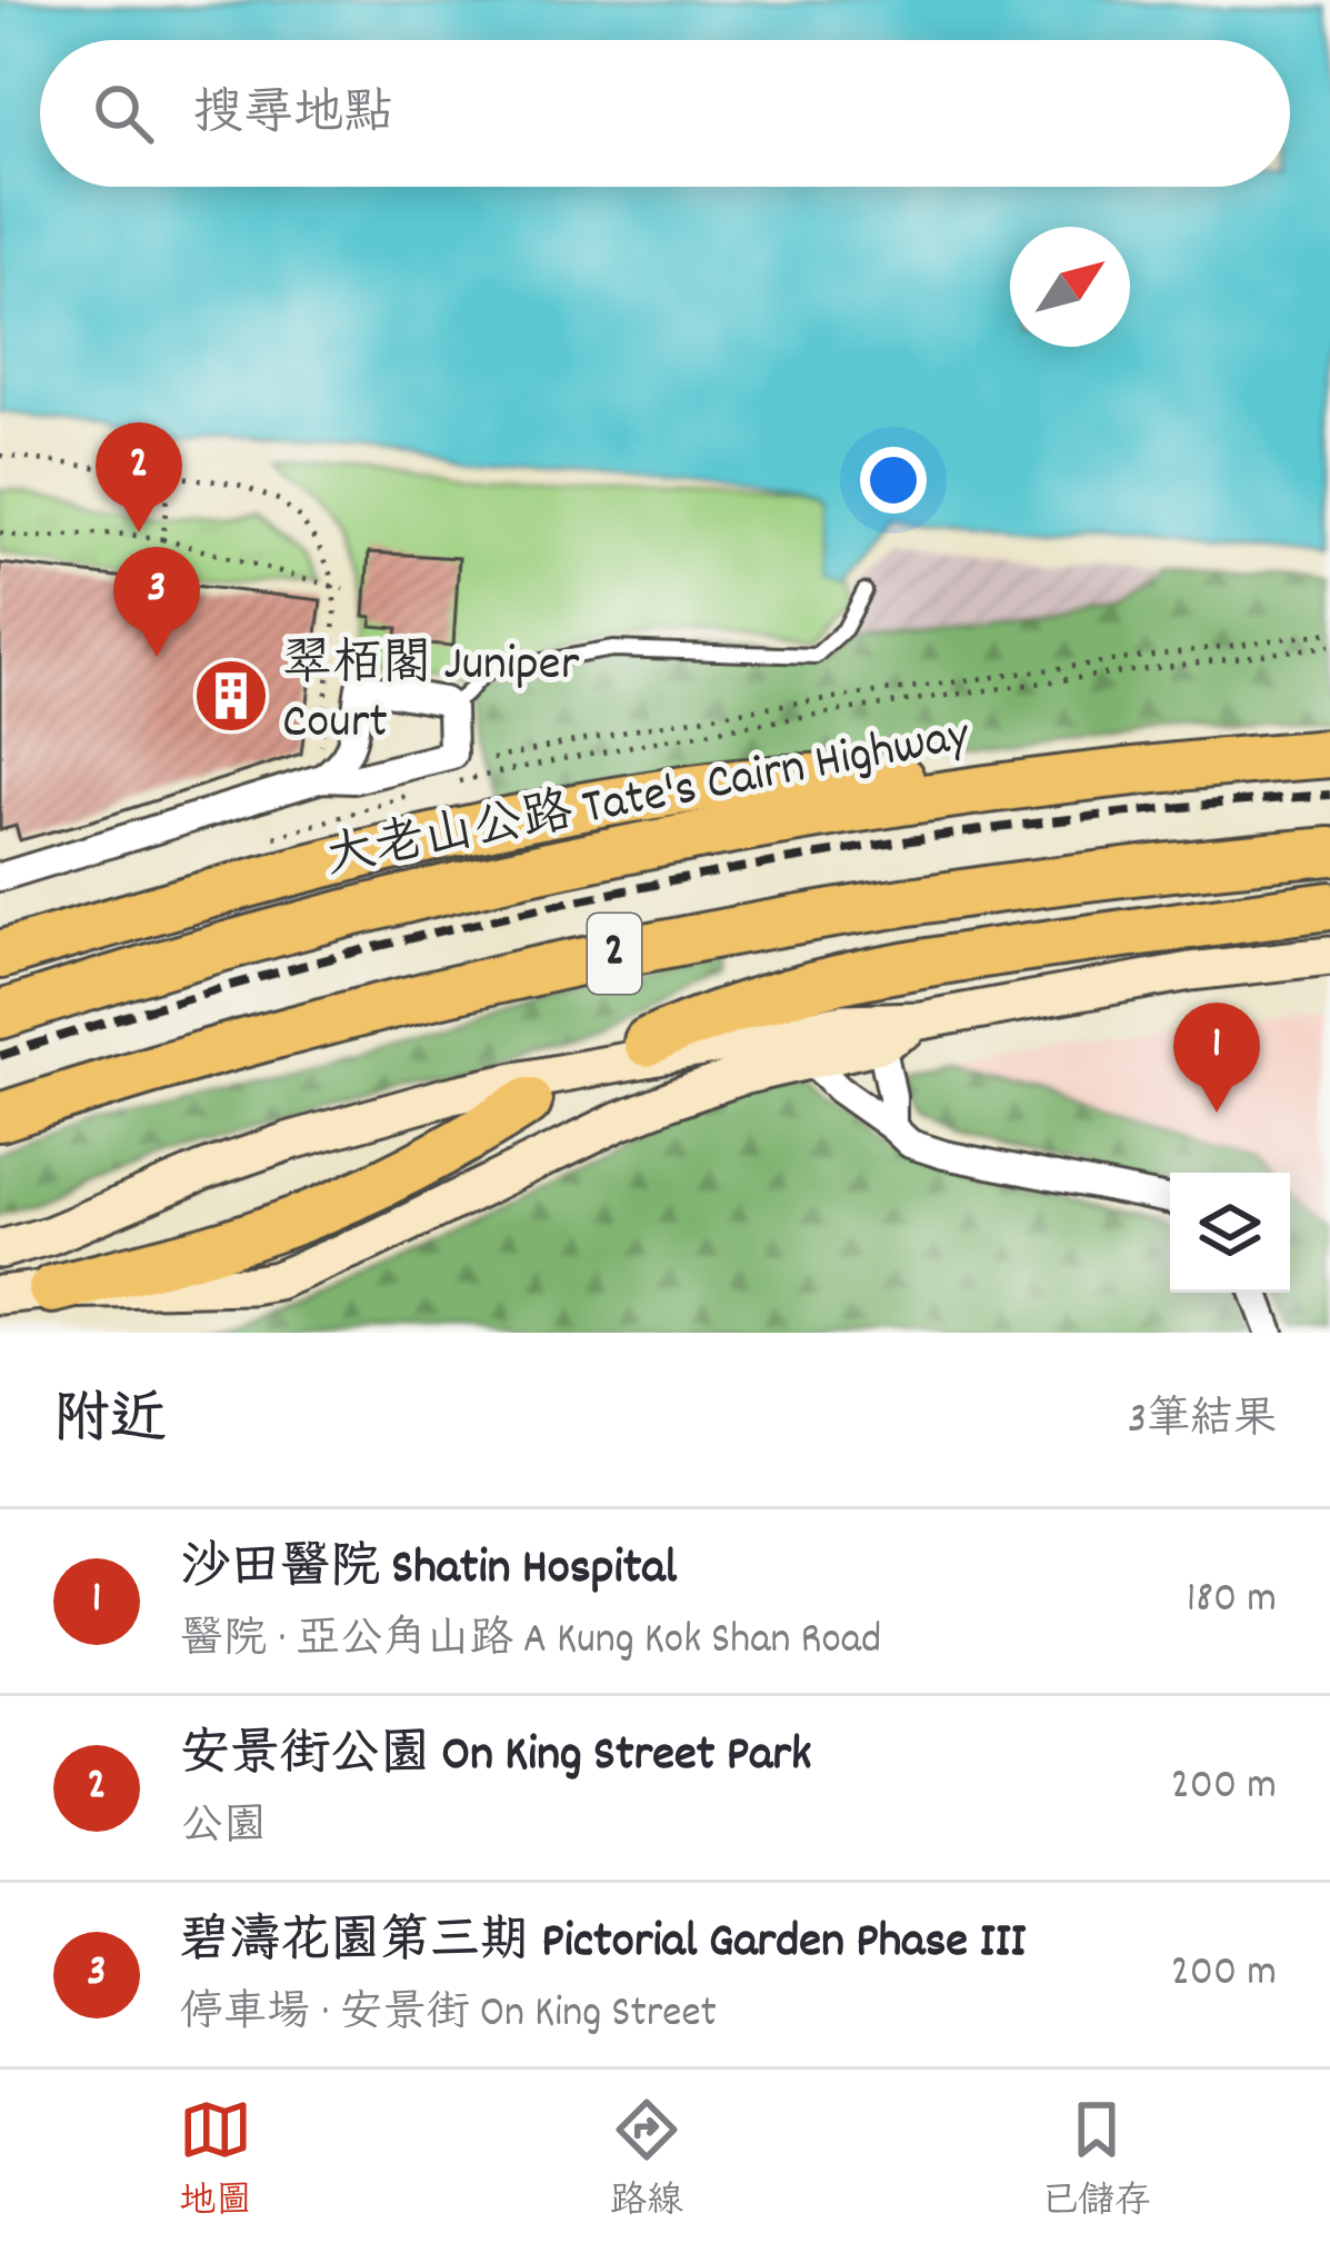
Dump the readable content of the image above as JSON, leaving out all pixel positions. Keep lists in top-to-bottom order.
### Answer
{
  "streets": {
    "highway": ["大老山公路 Tate's Cairn Highway", "2"]
  },
  "places": {
    "building": ["翠栢閣 Juniper Court"]
  },
  "north": "top right",
  "page": {
    "search": "搜尋地點",
    "pins": ["2", "3", "1"],
    "heading": ["附近", "3筆結果"],
    "list": [
      {
        "mark": "1",
        "name": "沙田醫院 Shatin Hospital",
        "note": "醫院 · 亞公角山路 A Kung Kok Shan Road",
        "value": "180 m"
      },
      {
        "mark": "2",
        "name": "安景街公園 On King Street Park",
        "note": "公園",
        "value": "200 m"
      },
      {
        "mark": "3",
        "name": "碧濤花園第三期 Pictorial Garden Phase III",
        "note": "停車場 · 安景街 On King Street",
        "value": "200 m"
      }
    ],
    "nav": ["地圖", "路線", "已儲存"]
  }
}
